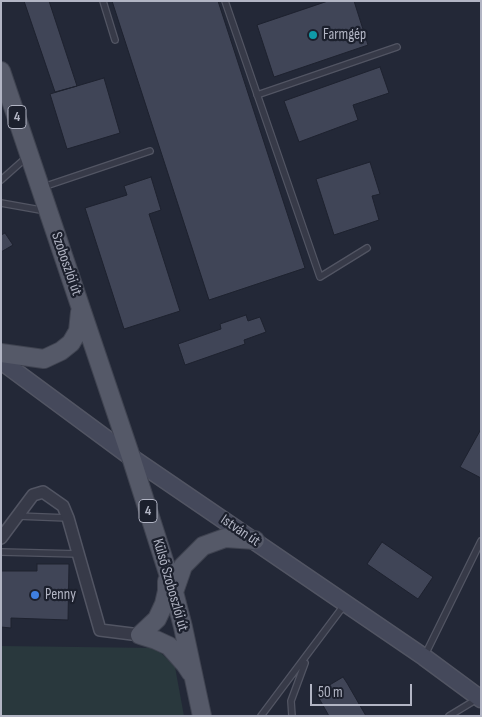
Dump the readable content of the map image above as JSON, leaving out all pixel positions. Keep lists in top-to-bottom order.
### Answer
{
  "streets": {
    "main road": ["4", "Szoboszlói út", "Külső Szoboszlói út"],
    "street": ["István út"]
  },
  "crossings": [
    ["Szoboszlói út", "István út"],
    ["Szoboszlói út", "Külső Szoboszlói út"],
    ["István út", "Külső Szoboszlói út"]
  ],
  "places": ["Farmgép", "Penny"],
  "scale_bar": "50 m"
}
